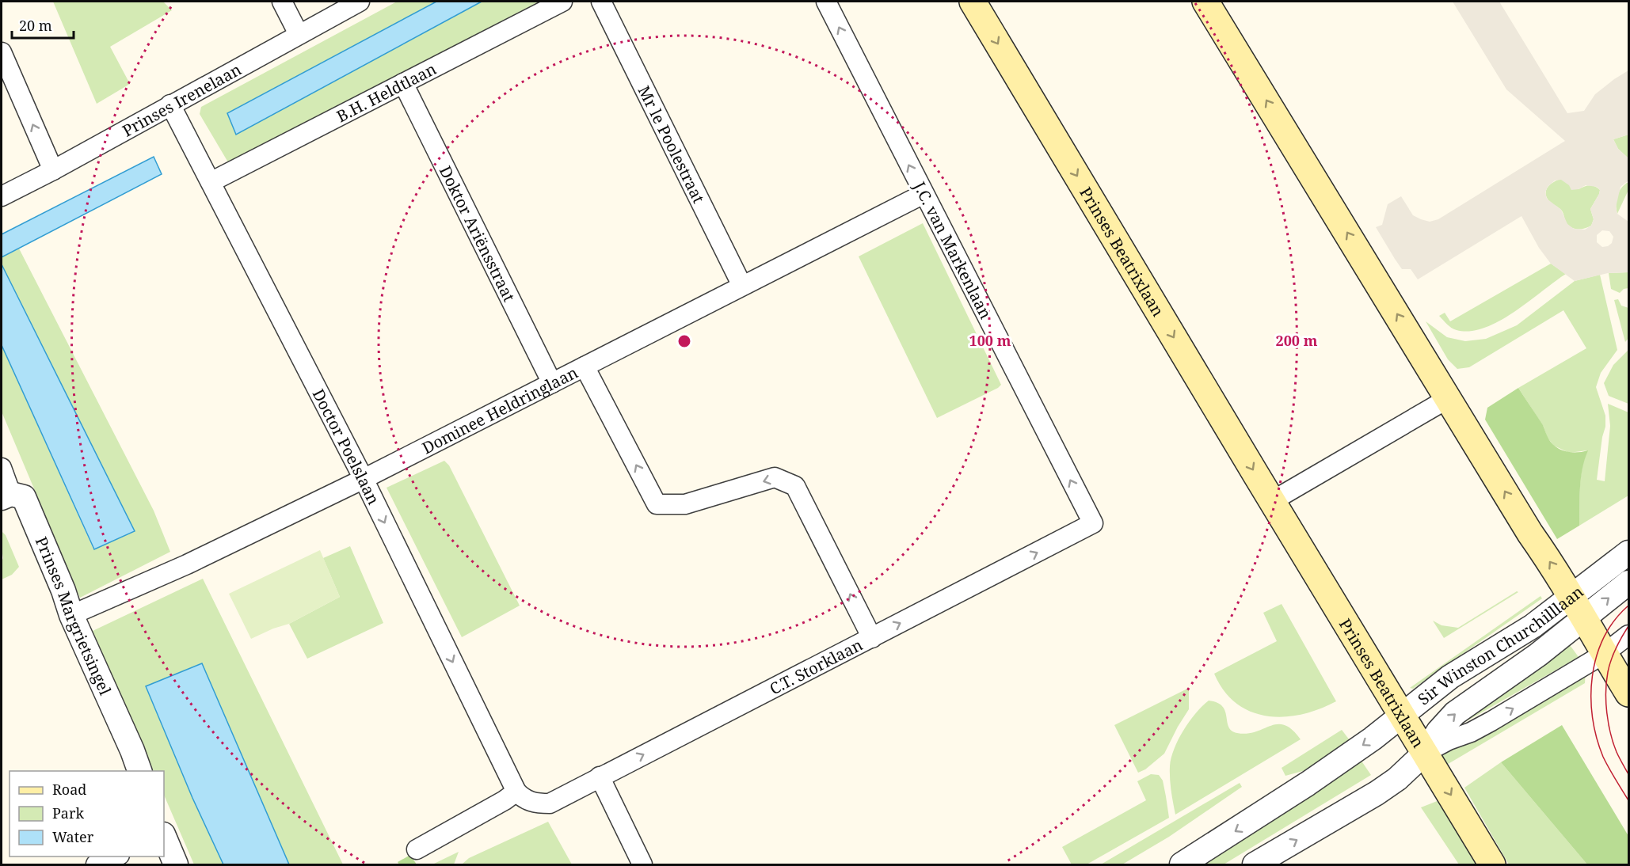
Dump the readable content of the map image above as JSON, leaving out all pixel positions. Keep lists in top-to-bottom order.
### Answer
{
  "streets": {
    "main road": ["Prinses Beatrixlaan"],
    "street": [
      "B.H. Heldtlaan",
      "Prinses Irenelaan",
      "Mr le Poolestraat",
      "Doktor Ariënsstraat",
      "J.C. van Markenlaan",
      "Dominee Heldringlaan",
      "Doctor Poelslaan",
      "Prinses Margrietsingel",
      "Sir Winston Churchilllaan",
      "C.T. Storklaan"
    ]
  },
  "crossings": [
    ["B.H. Heldtlaan", "Doktor Ariënsstraat"],
    ["B.H. Heldtlaan", "Doctor Poelslaan"],
    ["Prinses Irenelaan", "Doctor Poelslaan"],
    ["Mr le Poolestraat", "Dominee Heldringlaan"],
    ["Doktor Ariënsstraat", "Dominee Heldringlaan"],
    ["J.C. van Markenlaan", "Dominee Heldringlaan"],
    ["J.C. van Markenlaan", "C.T. Storklaan"],
    ["Prinses Beatrixlaan", "Sir Winston Churchilllaan"],
    ["Dominee Heldringlaan", "Doctor Poelslaan"],
    ["Dominee Heldringlaan", "Prinses Margrietsingel"],
    ["Doctor Poelslaan", "C.T. Storklaan"]
  ],
  "one_way": ["J.C. van Markenlaan", "Doctor Poelslaan", "C.T. Storklaan"],
  "legend": ["Road", "Park", "Water"],
  "scale_bar": "20 m",
  "rings": ["100 m", "200 m"]
}
